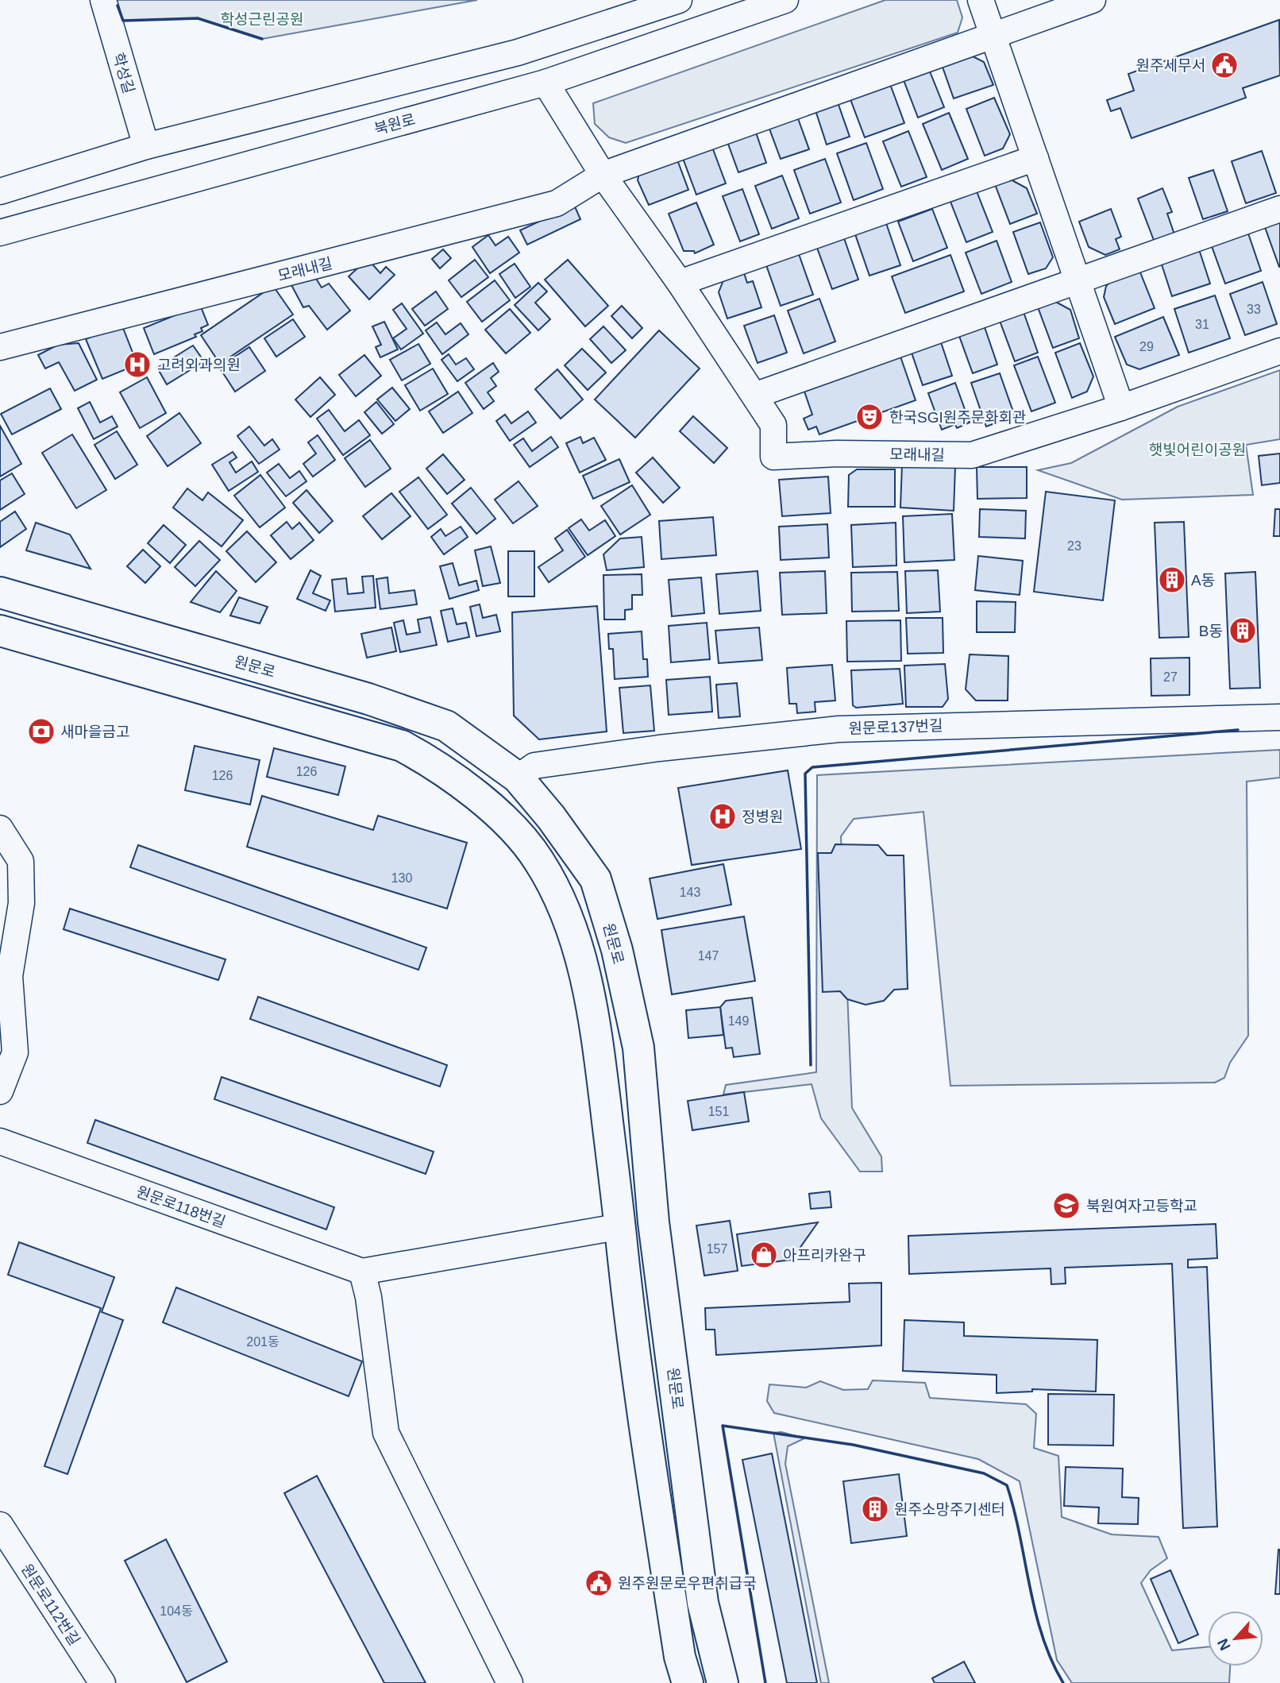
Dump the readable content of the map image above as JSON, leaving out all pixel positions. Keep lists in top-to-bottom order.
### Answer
{
  "streets": {
    "main road": ["원문로"],
    "street": [
      "학성길",
      "북원로",
      "모래내길",
      "원문로137번길",
      "원문로118번길",
      "원문로112번길"
    ]
  },
  "crossings": [
    ["북원로", "모래내길"],
    ["원문로", "원문로137번길"]
  ],
  "parks": ["학성근린공원", "햇빛어린이공원"],
  "places": {
    "public building": ["원주세무서", "원주원문로우편취급국"],
    "hospital": ["고려외과의원", "정병원"],
    "theatre": ["한국SGI원주문화회관"],
    "building": ["A동", "B동", "원주소망주기센터"],
    "bank": ["새마을금고"],
    "school or university": ["북원여자고등학교"],
    "shop": ["아프리카완구"]
  },
  "house_numbers": [
    "33",
    "31",
    "29",
    "23",
    "27",
    "126",
    "126",
    "130",
    "143",
    "147",
    "149",
    "151",
    "157",
    "201동",
    "104동"
  ],
  "north": "bottom left"
}
